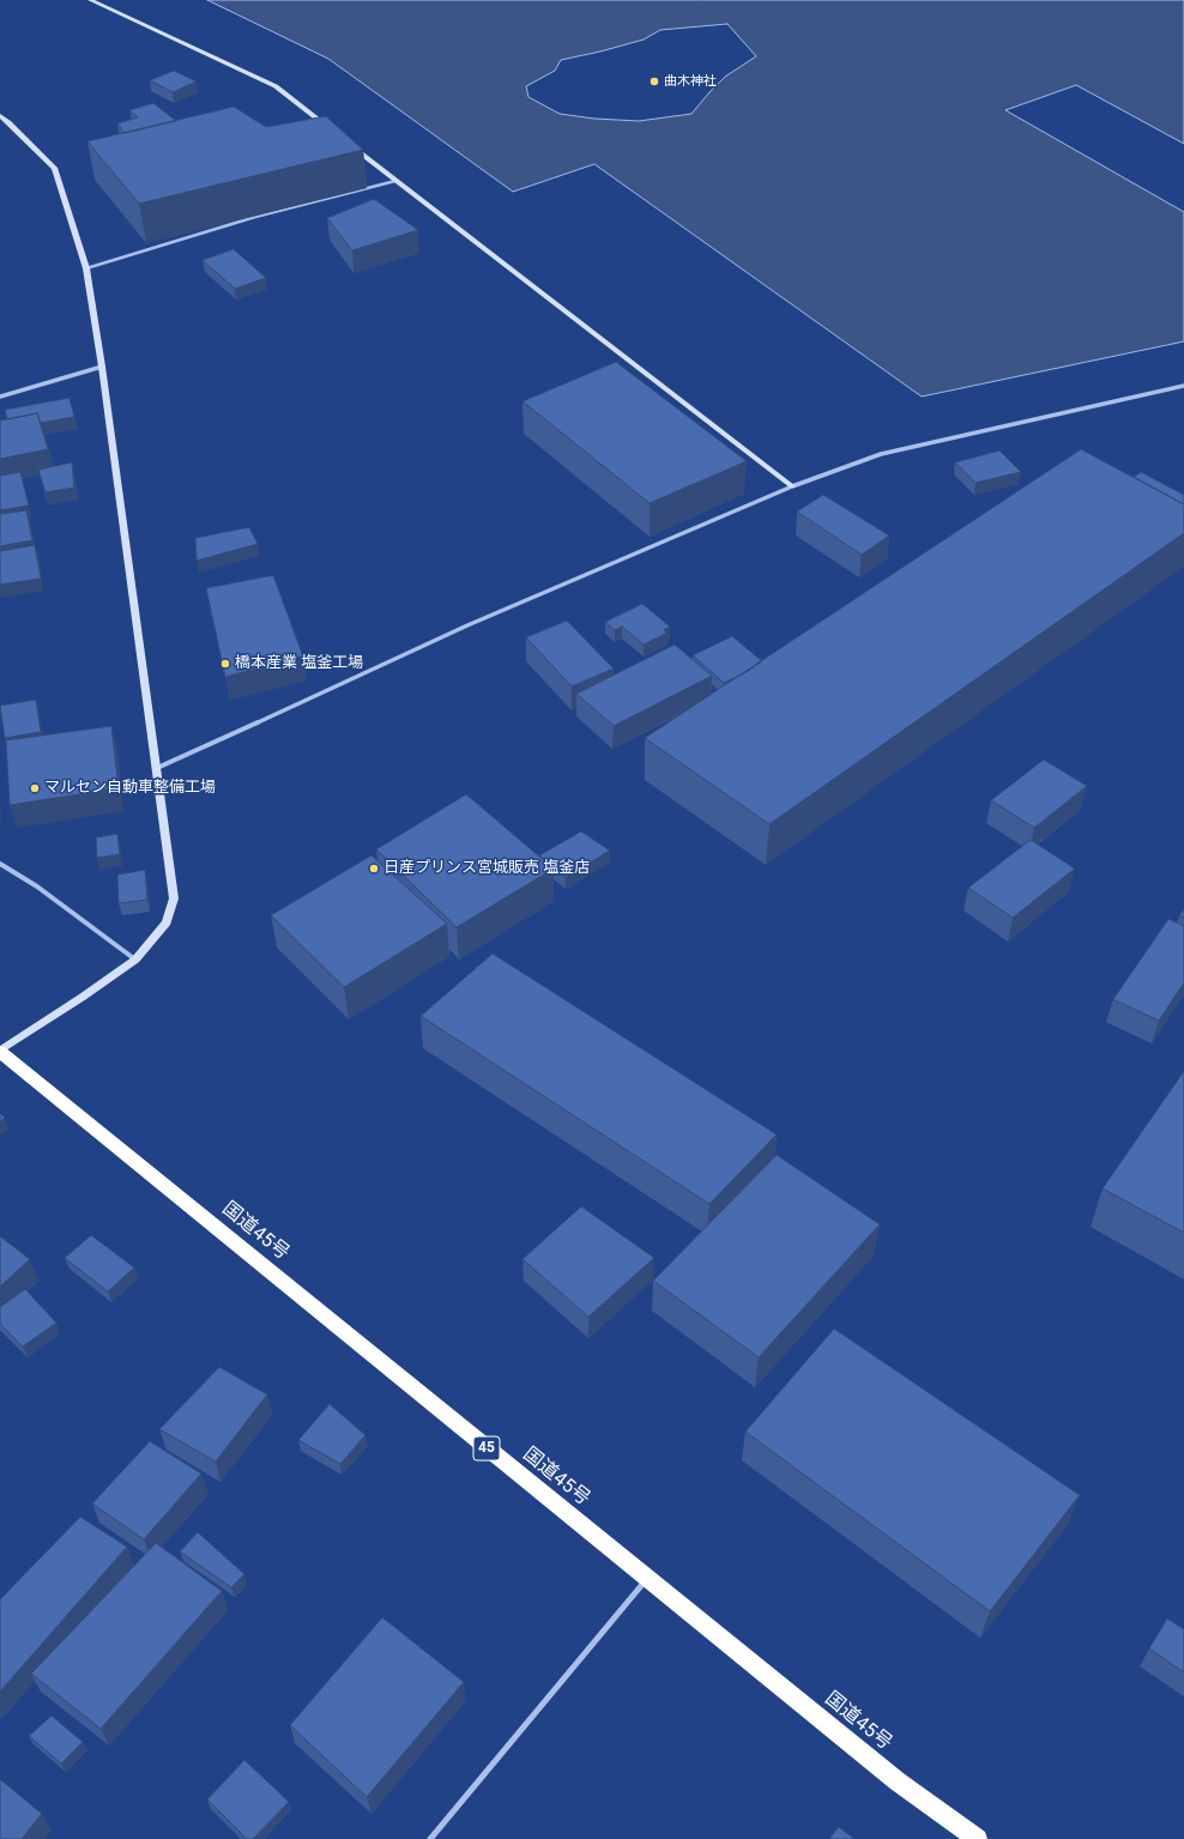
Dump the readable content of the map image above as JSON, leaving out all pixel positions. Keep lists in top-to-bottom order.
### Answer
{
  "streets": {
    "highway": ["国道45号", "45"]
  },
  "places": [
    "曲木神社",
    "橋本産業 塩釜工場",
    "マルセン自動車整備工場",
    "日産プリンス宮城販売 塩釜店"
  ]
}
